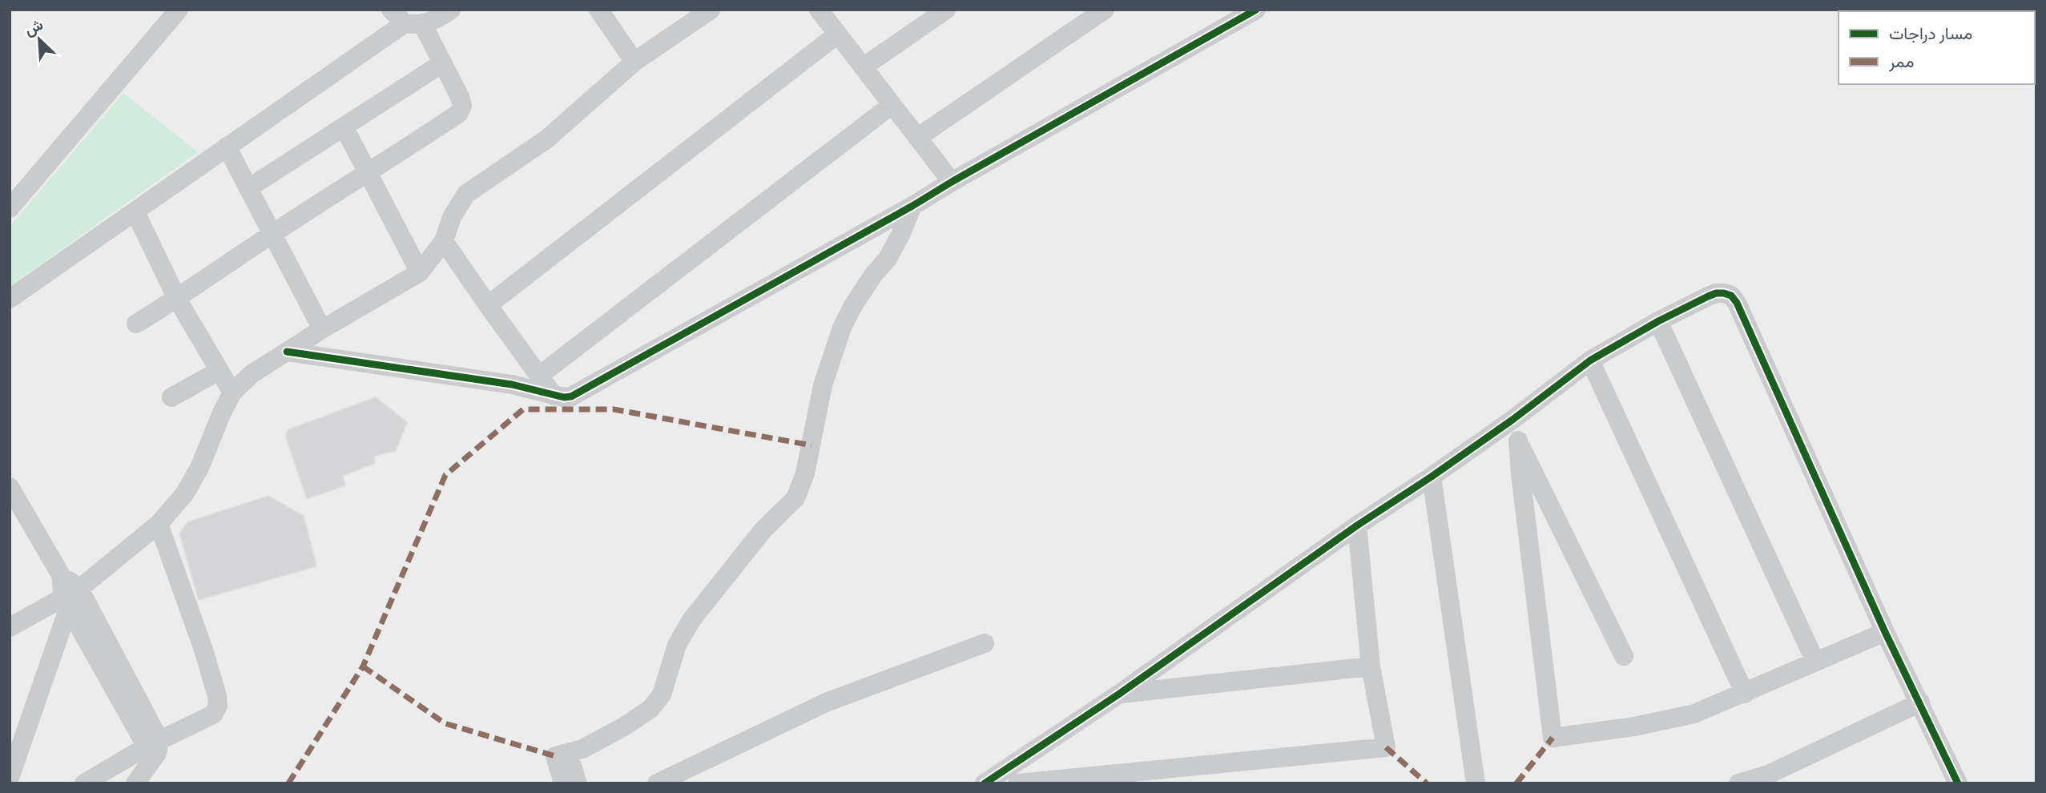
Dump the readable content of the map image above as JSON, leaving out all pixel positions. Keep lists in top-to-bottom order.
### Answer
{
  "legend": ["مسار دراجات", "ممر"],
  "north": "top left"
}
